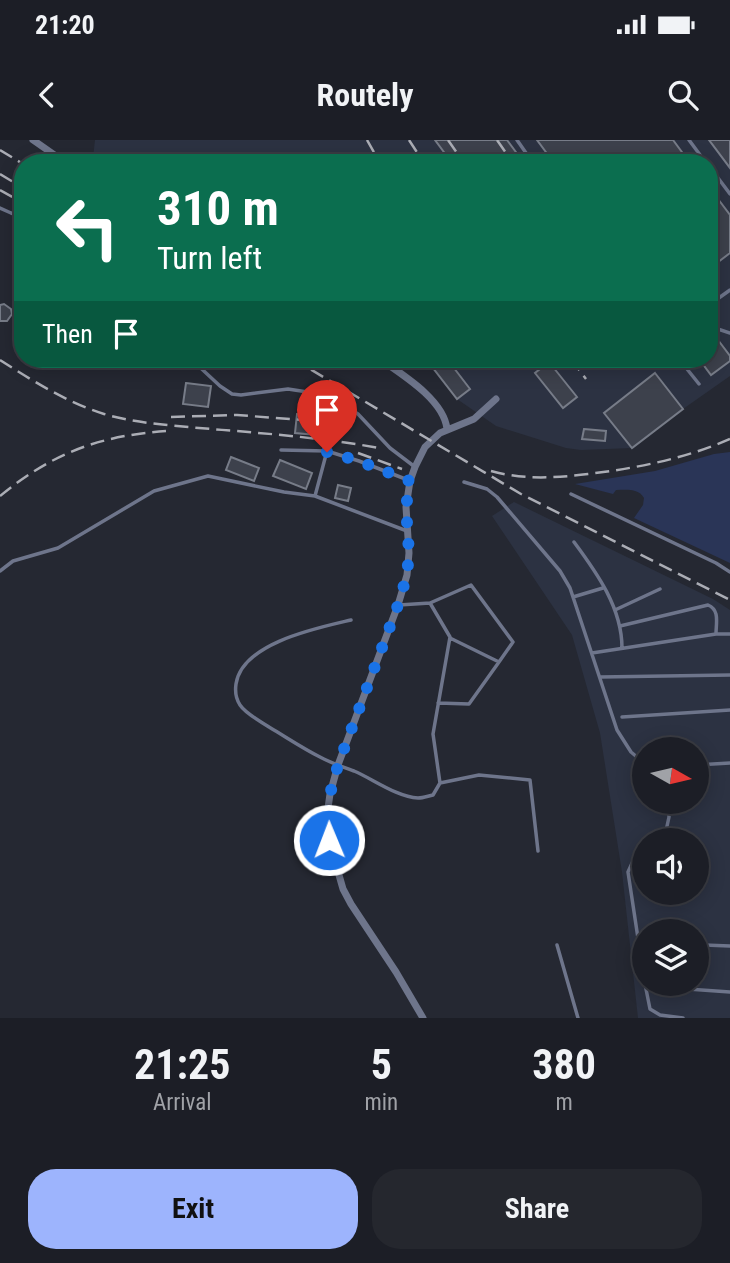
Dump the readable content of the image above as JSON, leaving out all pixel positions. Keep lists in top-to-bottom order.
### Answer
{
  "north": "right",
  "page": {
    "status": "21:20",
    "header": "Routely",
    "turn": ["310 m", "Turn left"],
    "then": "Then",
    "eta": [
      "21:25",
      "Arrival",
      "5",
      "min",
      "380",
      "m"
    ],
    "buttons": ["Exit", "Share"]
  }
}
